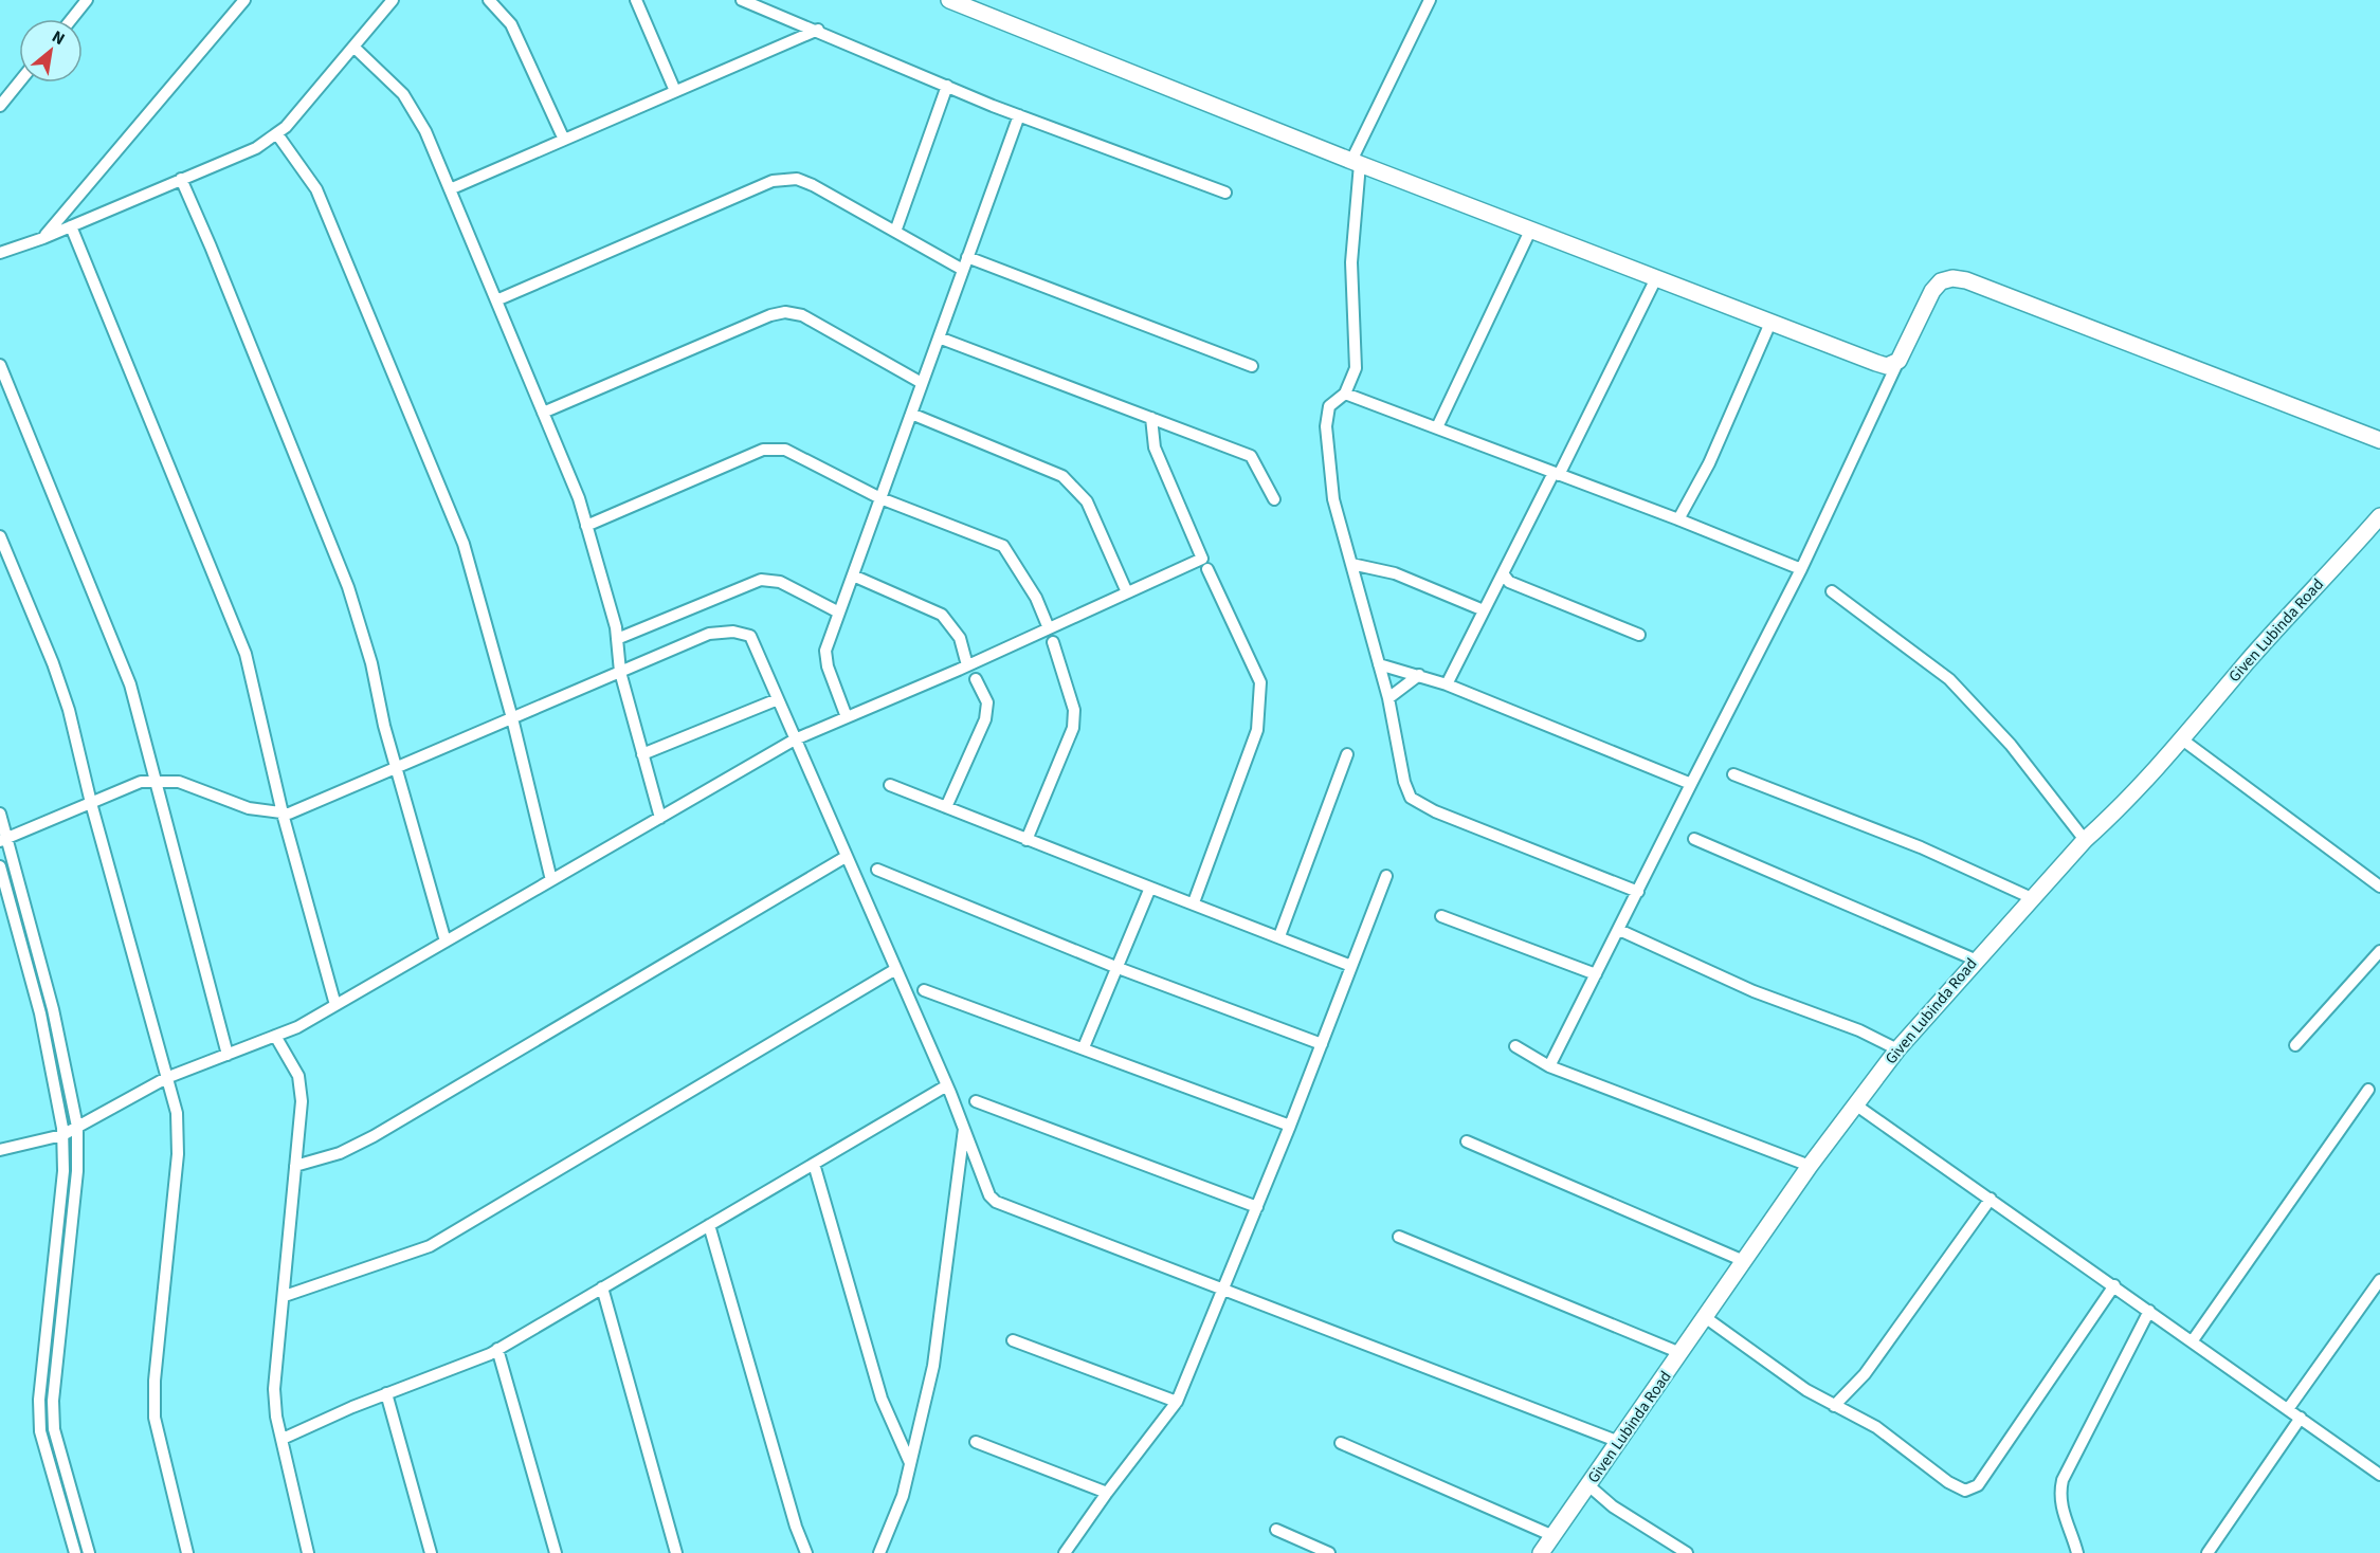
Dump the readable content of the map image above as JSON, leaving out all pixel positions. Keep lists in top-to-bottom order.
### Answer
{
  "streets": {
    "street": ["Given Lubinda Road"]
  },
  "north": "top right"
}
